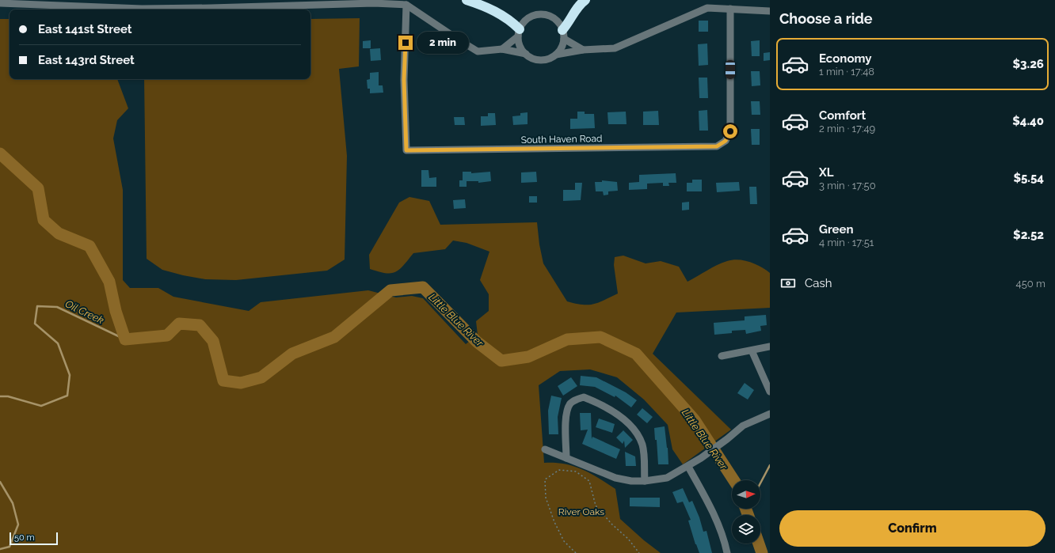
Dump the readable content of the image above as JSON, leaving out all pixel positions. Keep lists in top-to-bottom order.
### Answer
{
  "streets": {
    "street": ["South Haven Road"]
  },
  "water": ["Oil Creek", "Little Blue River"],
  "parks": ["River Oaks"],
  "scale_bar": "50 m",
  "north": "right",
  "page": {
    "heading": "Choose a ride",
    "banner": ["East 141st Street", "East 143rd Street"],
    "bubble": "2 min",
    "list": [
      {
        "name": "Economy",
        "note": "1 min · 17:48",
        "value": "$3.26"
      },
      {
        "name": "Comfort",
        "note": "2 min · 17:49",
        "value": "$4.40"
      },
      {
        "name": "XL",
        "note": "3 min · 17:50",
        "value": "$5.54"
      },
      {
        "name": "Green",
        "note": "4 min · 17:51",
        "value": "$2.52"
      }
    ],
    "pay": ["Cash", "450 m"],
    "buttons": "Confirm",
    "scale": "50 m"
  }
}
